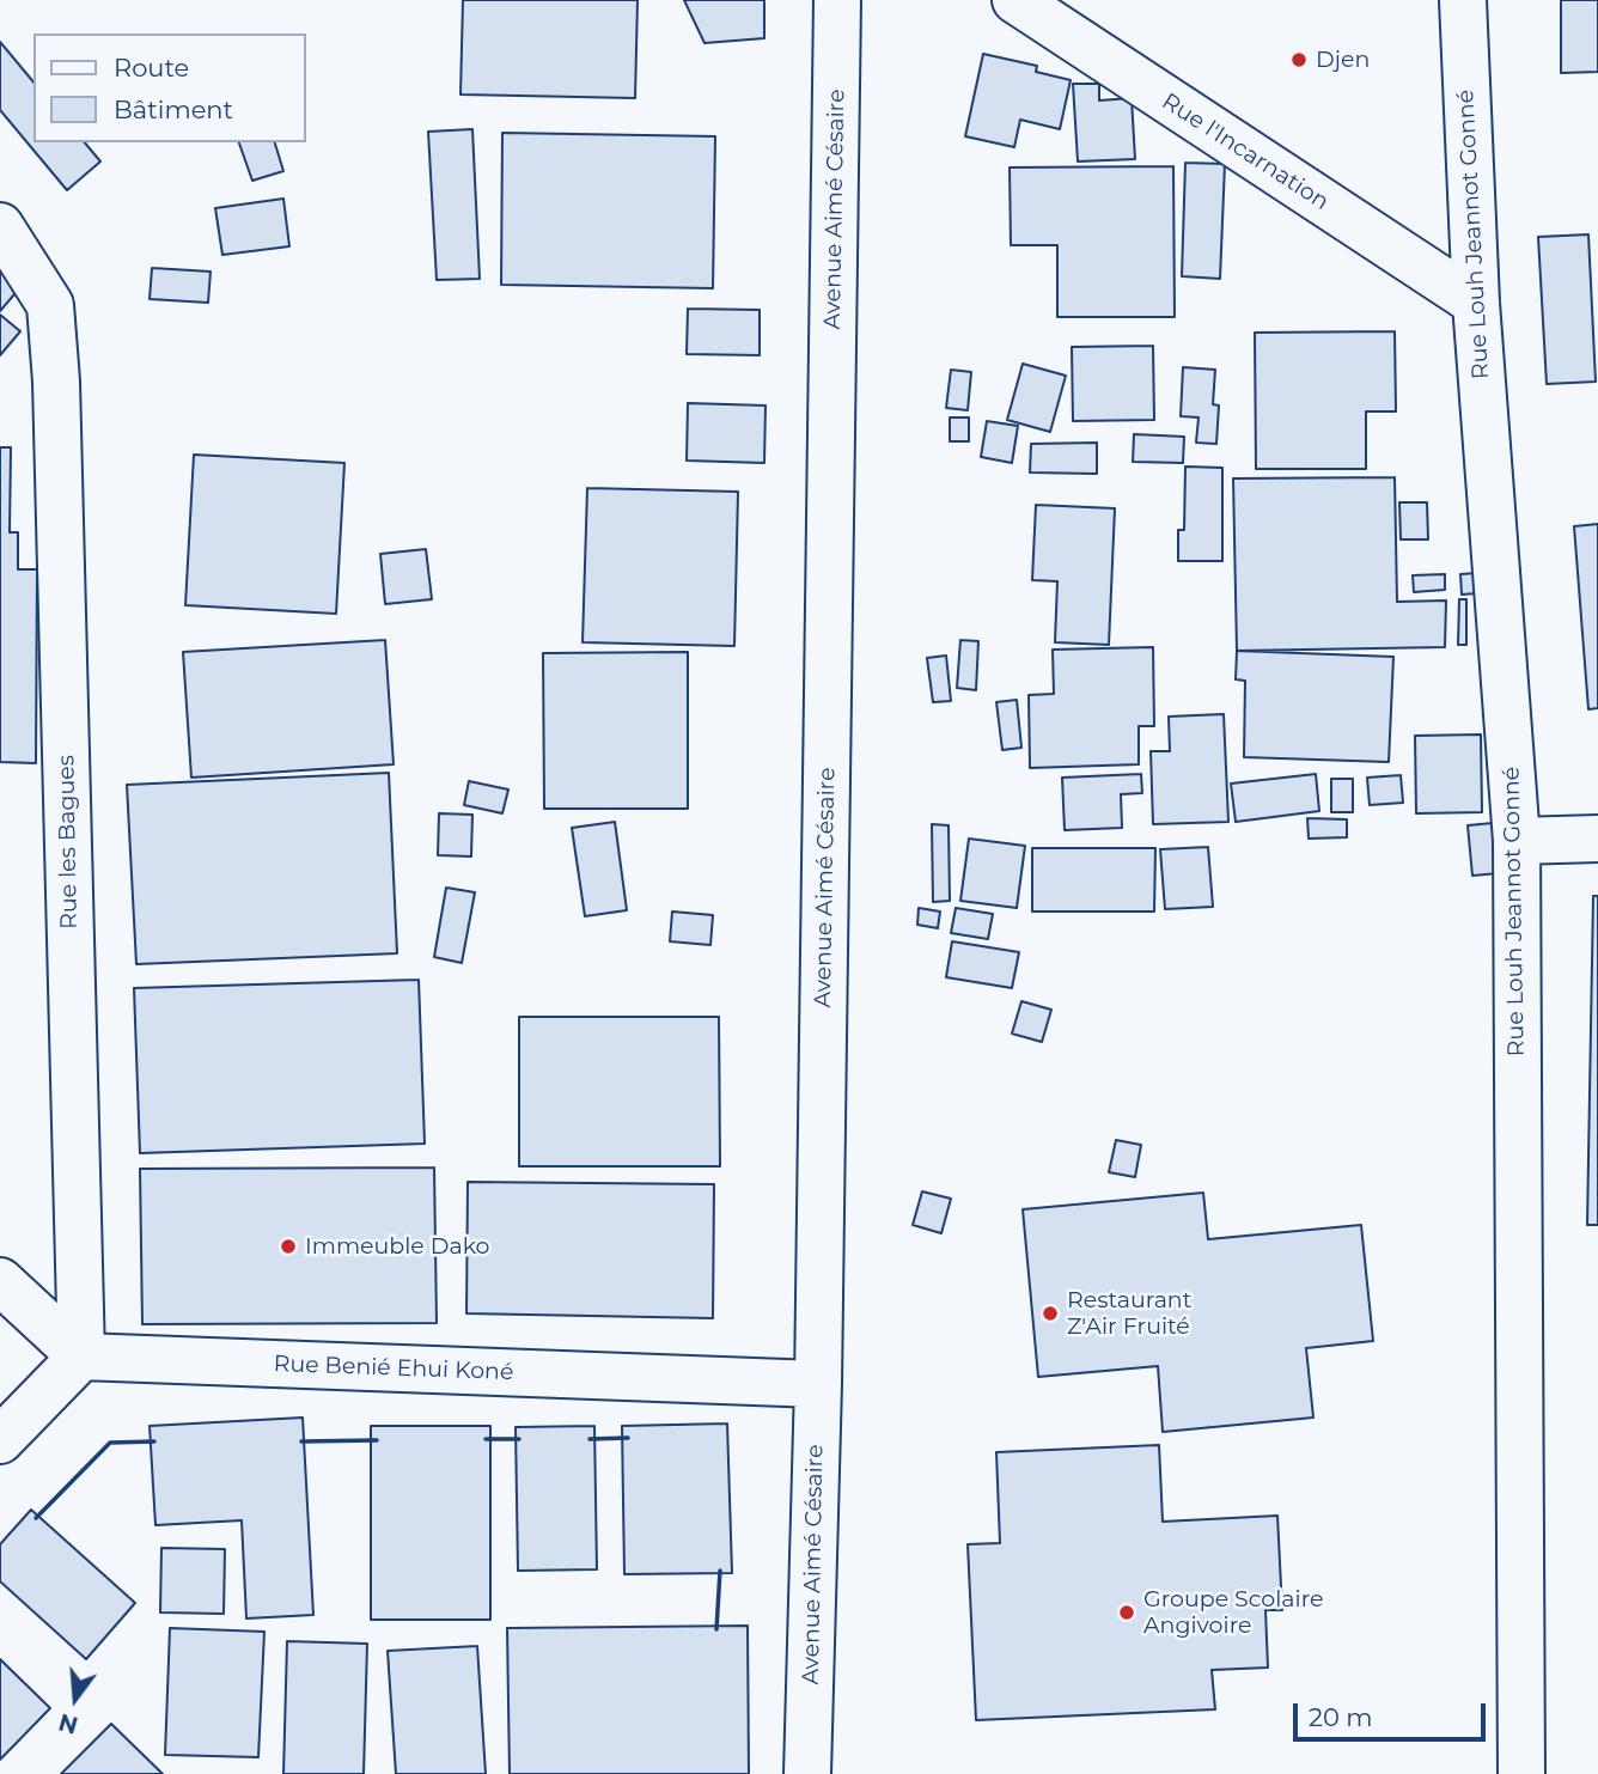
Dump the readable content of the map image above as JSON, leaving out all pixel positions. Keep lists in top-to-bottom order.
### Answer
{
  "streets": {
    "street": [
      "Rue l'Incarnation",
      "Avenue Aimé Césaire",
      "Rue Louh Jeannot Gonné",
      "Rue les Bagues",
      "Rue Benié Ehui Koné"
    ]
  },
  "crossings": [
    ["Rue l'Incarnation", "Rue Louh Jeannot Gonné"],
    ["Avenue Aimé Césaire", "Rue Benié Ehui Koné"],
    ["Rue les Bagues", "Rue Benié Ehui Koné"]
  ],
  "places": [
    "Djen",
    "Immeuble Dako",
    "Restaurant Z'Air Fruité",
    "Groupe Scolaire Angivoire"
  ],
  "legend": ["Route", "Bâtiment"],
  "scale_bar": "20 m",
  "north": "bottom"
}
